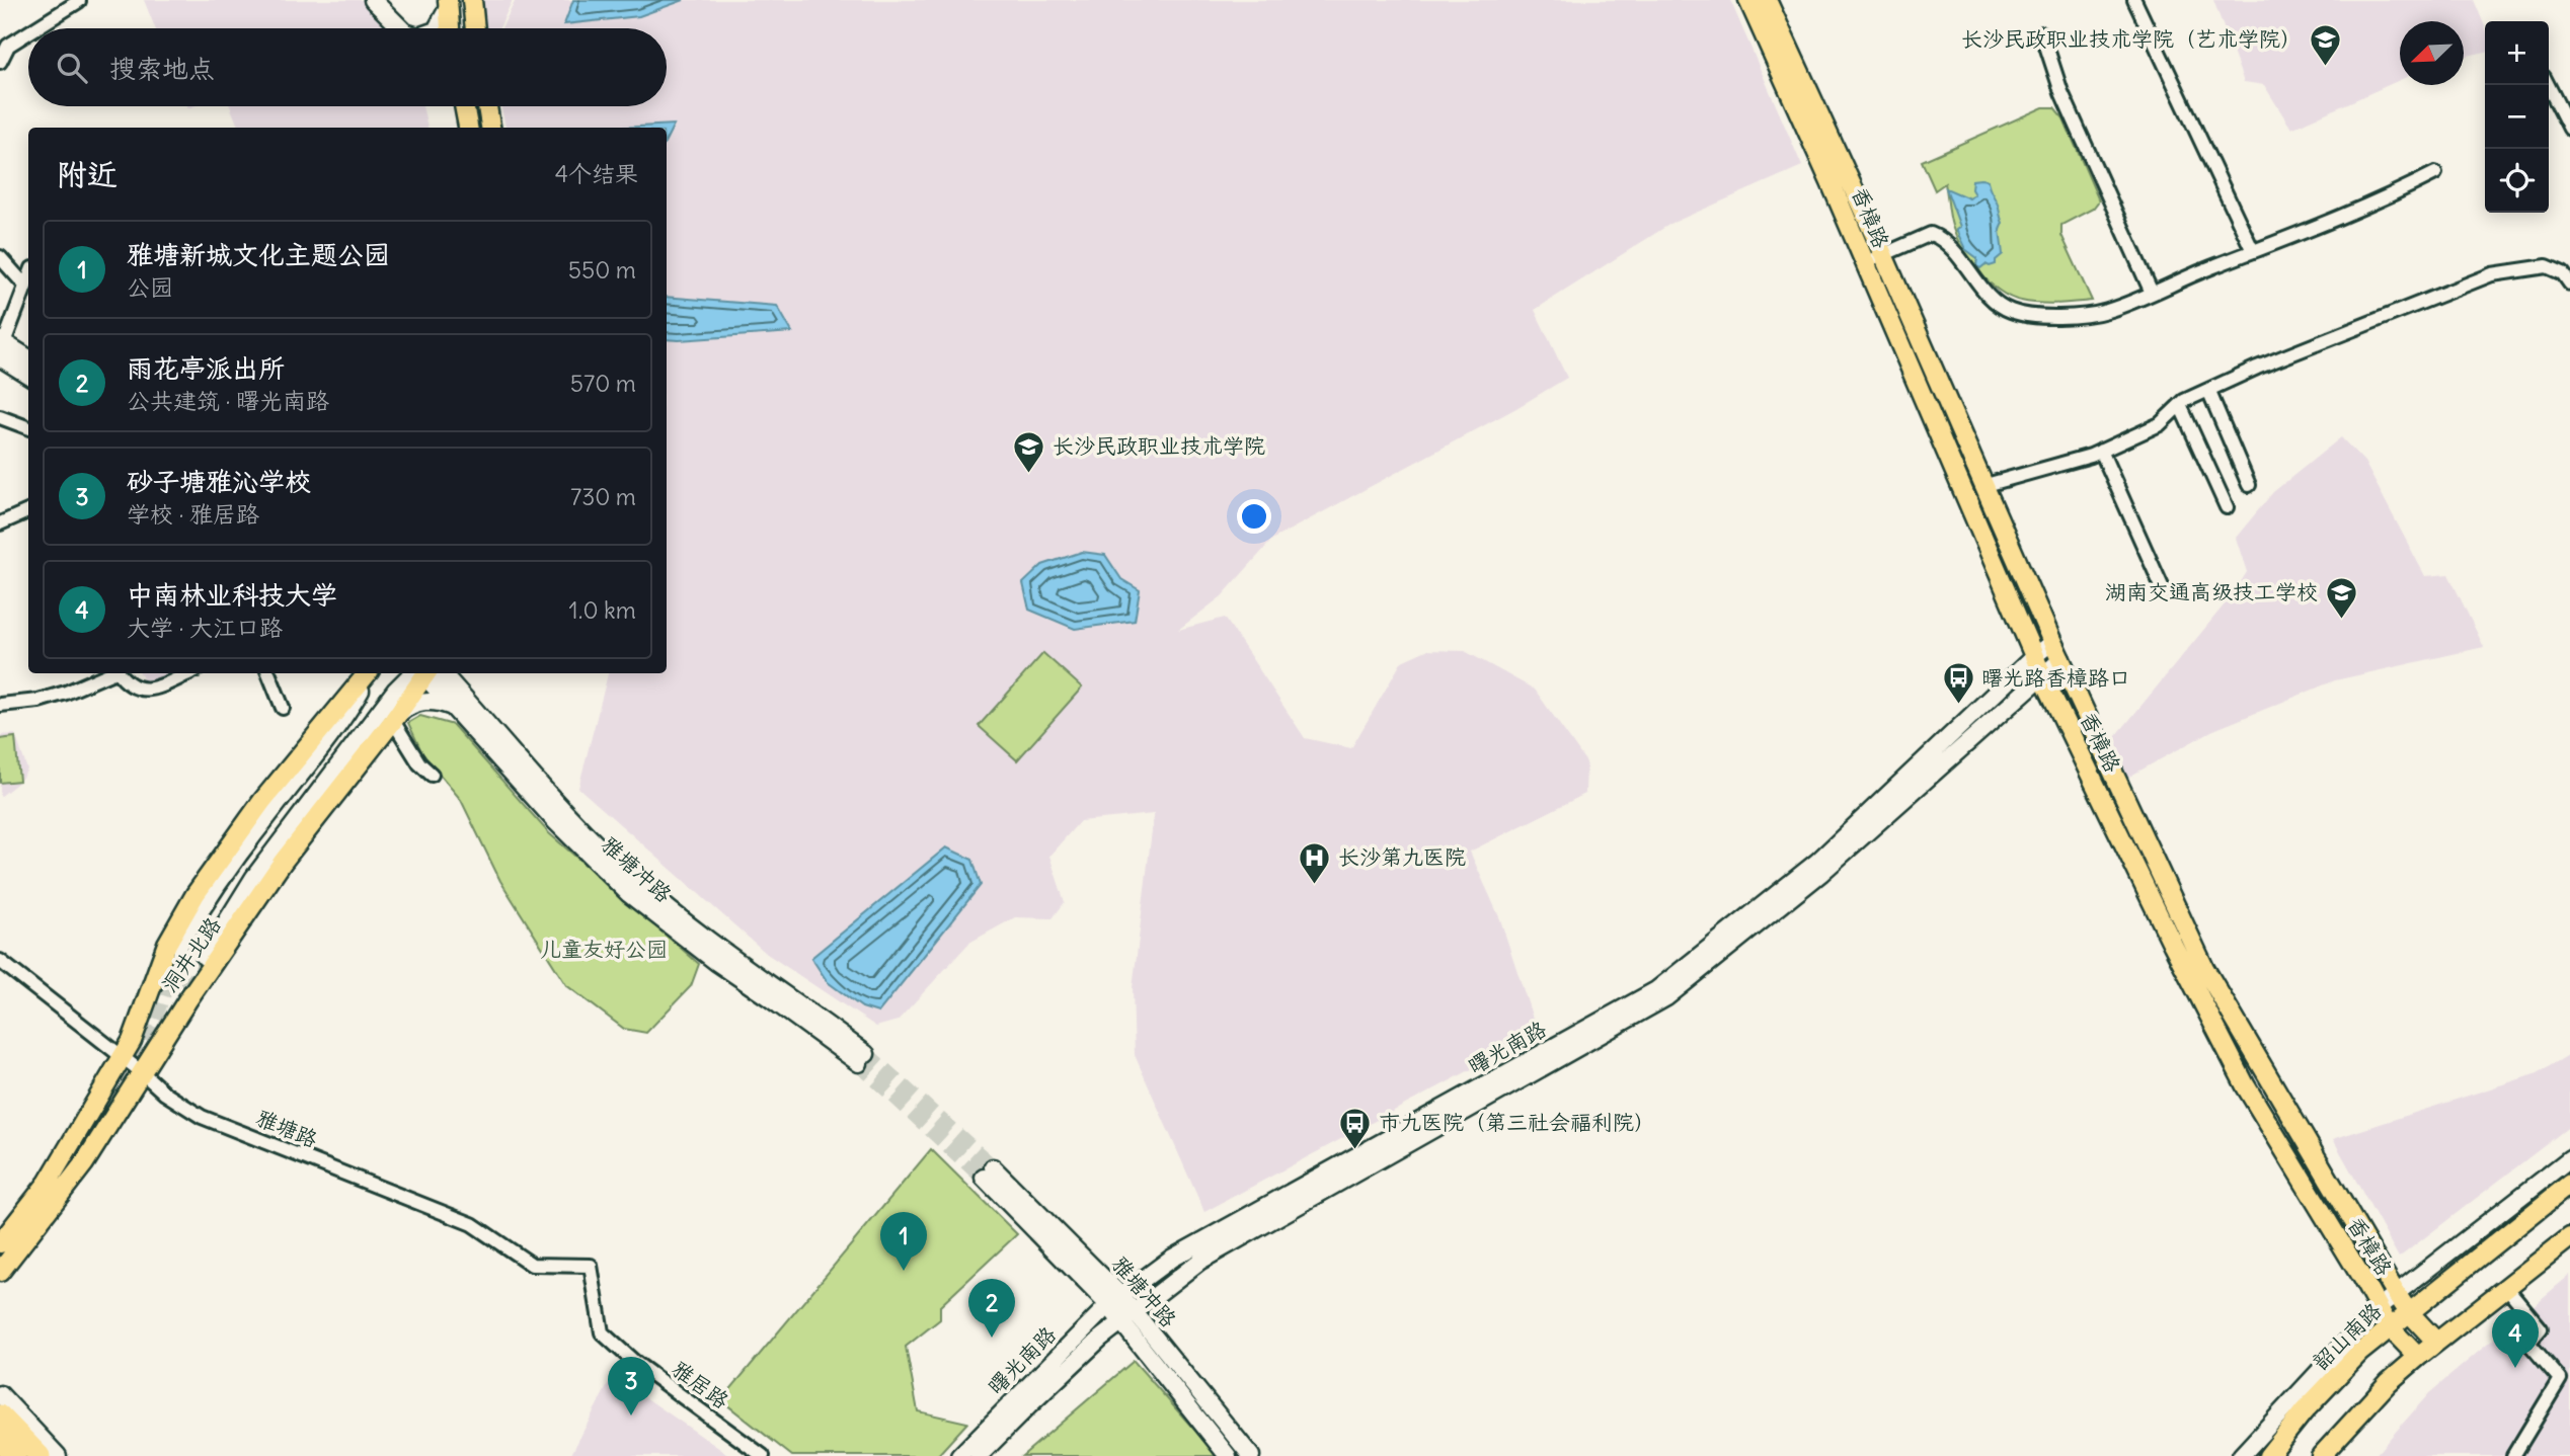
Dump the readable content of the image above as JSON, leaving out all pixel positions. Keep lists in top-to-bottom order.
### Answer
{
  "streets": {
    "main road": [
      "香樟路",
      "雅塘冲路",
      "洞井北路",
      "曙光南路",
      "韶山南路"
    ],
    "street": ["雅塘路", "雅居路"]
  },
  "crossings": [
    ["香樟路", "曙光南路"],
    ["香樟路", "韶山南路"],
    ["雅塘冲路", "曙光南路"],
    ["洞井北路", "雅塘路"],
    ["雅塘路", "雅居路"]
  ],
  "parks": ["儿童友好公园"],
  "places": {
    "school or university": ["长沙民政职业技术学院（艺术学院）", "长沙民政职业技术学院", "湖南交通高级技工学校"],
    "bus stop": ["曙光路香樟路口", "市九医院（第三社会福利院）"],
    "hospital": ["长沙第九医院"]
  },
  "north": "bottom left",
  "page": {
    "map_buttons": ["+", "−"],
    "search": "搜索地点",
    "heading": ["附近", "4个结果"],
    "list": [
      {
        "mark": "1",
        "name": "雅塘新城文化主题公园",
        "note": "公园",
        "value": "550 m"
      },
      {
        "mark": "2",
        "name": "雨花亭派出所",
        "note": "公共建筑 · 曙光南路",
        "value": "570 m"
      },
      {
        "mark": "3",
        "name": "砂子塘雅沁学校",
        "note": "学校 · 雅居路",
        "value": "730 m"
      },
      {
        "mark": "4",
        "name": "中南林业科技大学",
        "note": "大学 · 大江口路",
        "value": "1.0 km"
      }
    ],
    "pins": [
      "1",
      "2",
      "4",
      "3"
    ]
  }
}
